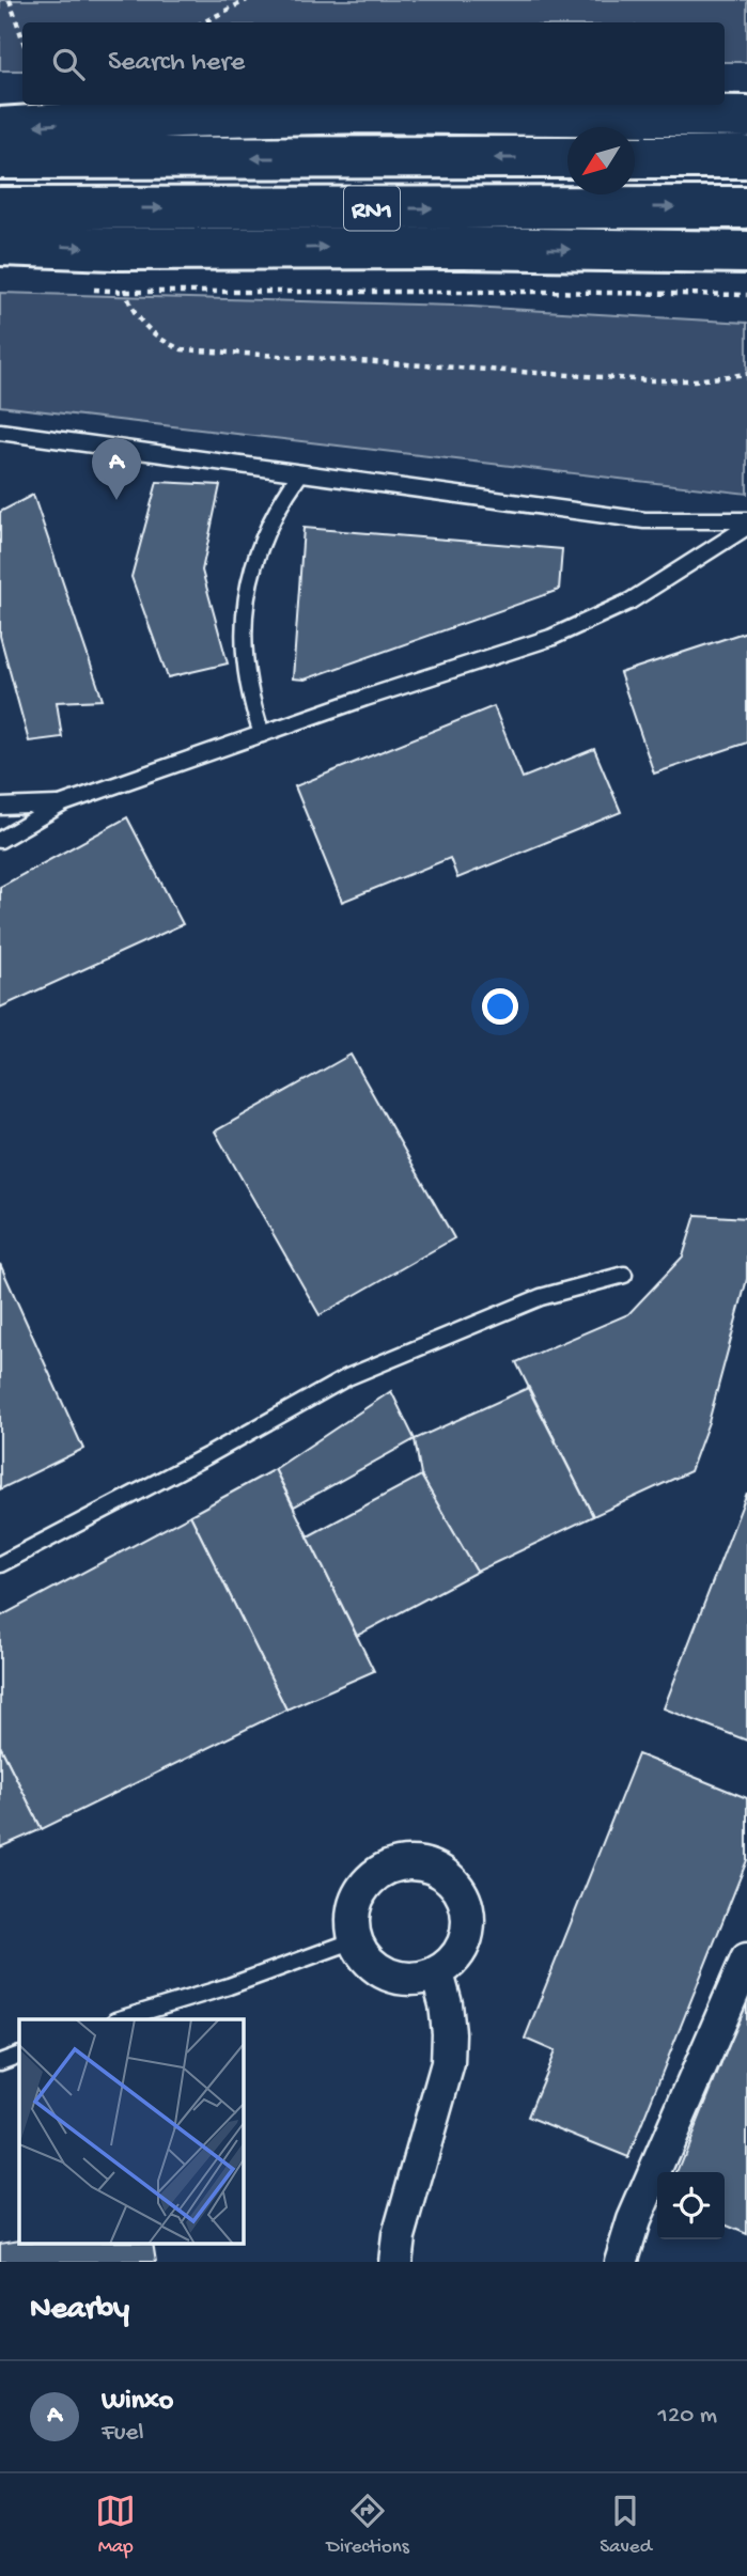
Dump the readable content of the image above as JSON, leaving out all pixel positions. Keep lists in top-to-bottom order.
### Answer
{
  "streets": {
    "main road": ["RN1"]
  },
  "north": "bottom left",
  "page": {
    "search": "Search here",
    "pins": "A",
    "heading": "Nearby",
    "list": [
      {
        "mark": "A",
        "name": "Winxo",
        "note": "Fuel",
        "value": "120 m"
      }
    ],
    "nav": ["Map", "Directions", "Saved"]
  }
}
